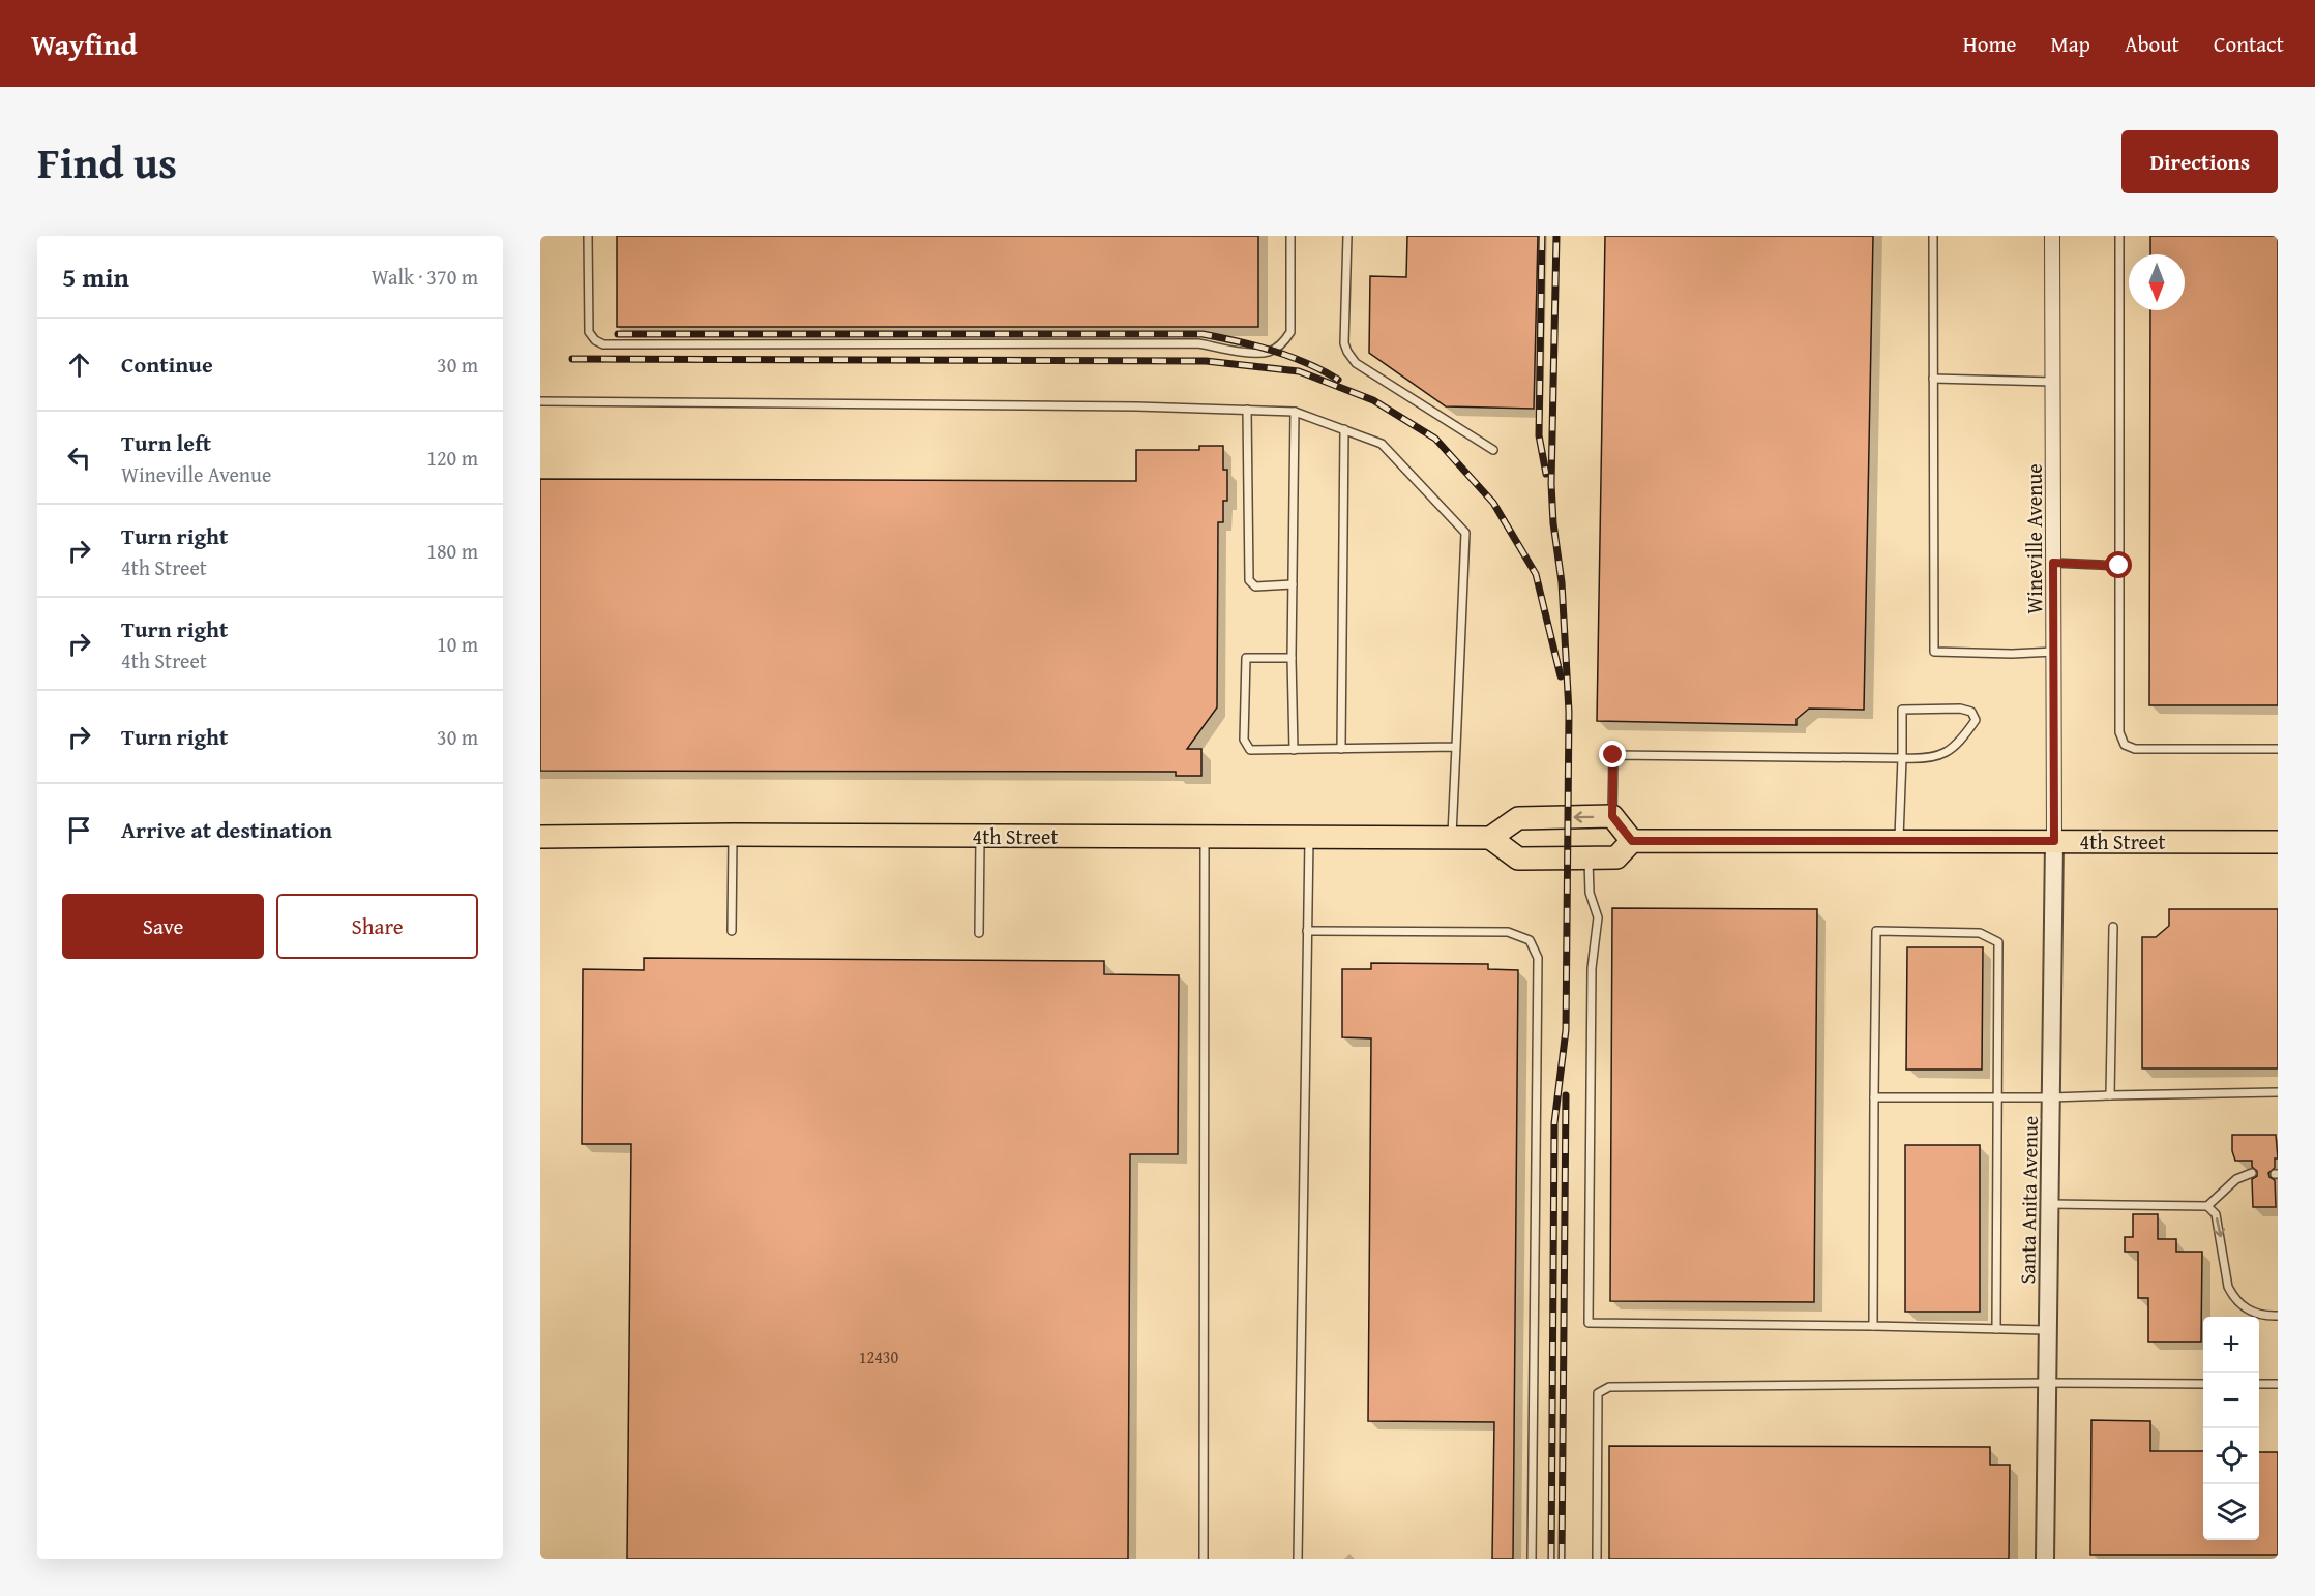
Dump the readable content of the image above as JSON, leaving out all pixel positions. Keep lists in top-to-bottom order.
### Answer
{
  "streets": {
    "main road": ["4th Street"],
    "street": ["Wineville Avenue", "Santa Anita Avenue"]
  },
  "crossings": [
    ["Wineville Avenue", "4th Street"],
    ["Wineville Avenue", "Santa Anita Avenue"],
    ["4th Street", "Santa Anita Avenue"]
  ],
  "house_numbers": ["12430"],
  "north": "bottom",
  "page": {
    "header": "Wayfind",
    "nav": [
      "Home",
      "Map",
      "About",
      "Contact"
    ],
    "title": "Find us",
    "buttons": [
      "Directions",
      ["Save", "Share"]
    ],
    "heading": ["5 min", "Walk · 370 m"],
    "list": [
      ["Continue", "30 m"],
      ["Turn left", "Wineville Avenue", "120 m"],
      ["Turn right", "4th Street", "180 m"],
      ["Turn right", "4th Street", "10 m"],
      ["Turn right", "30 m"],
      "Arrive at destination"
    ],
    "map_buttons": ["+", "−"]
  }
}
